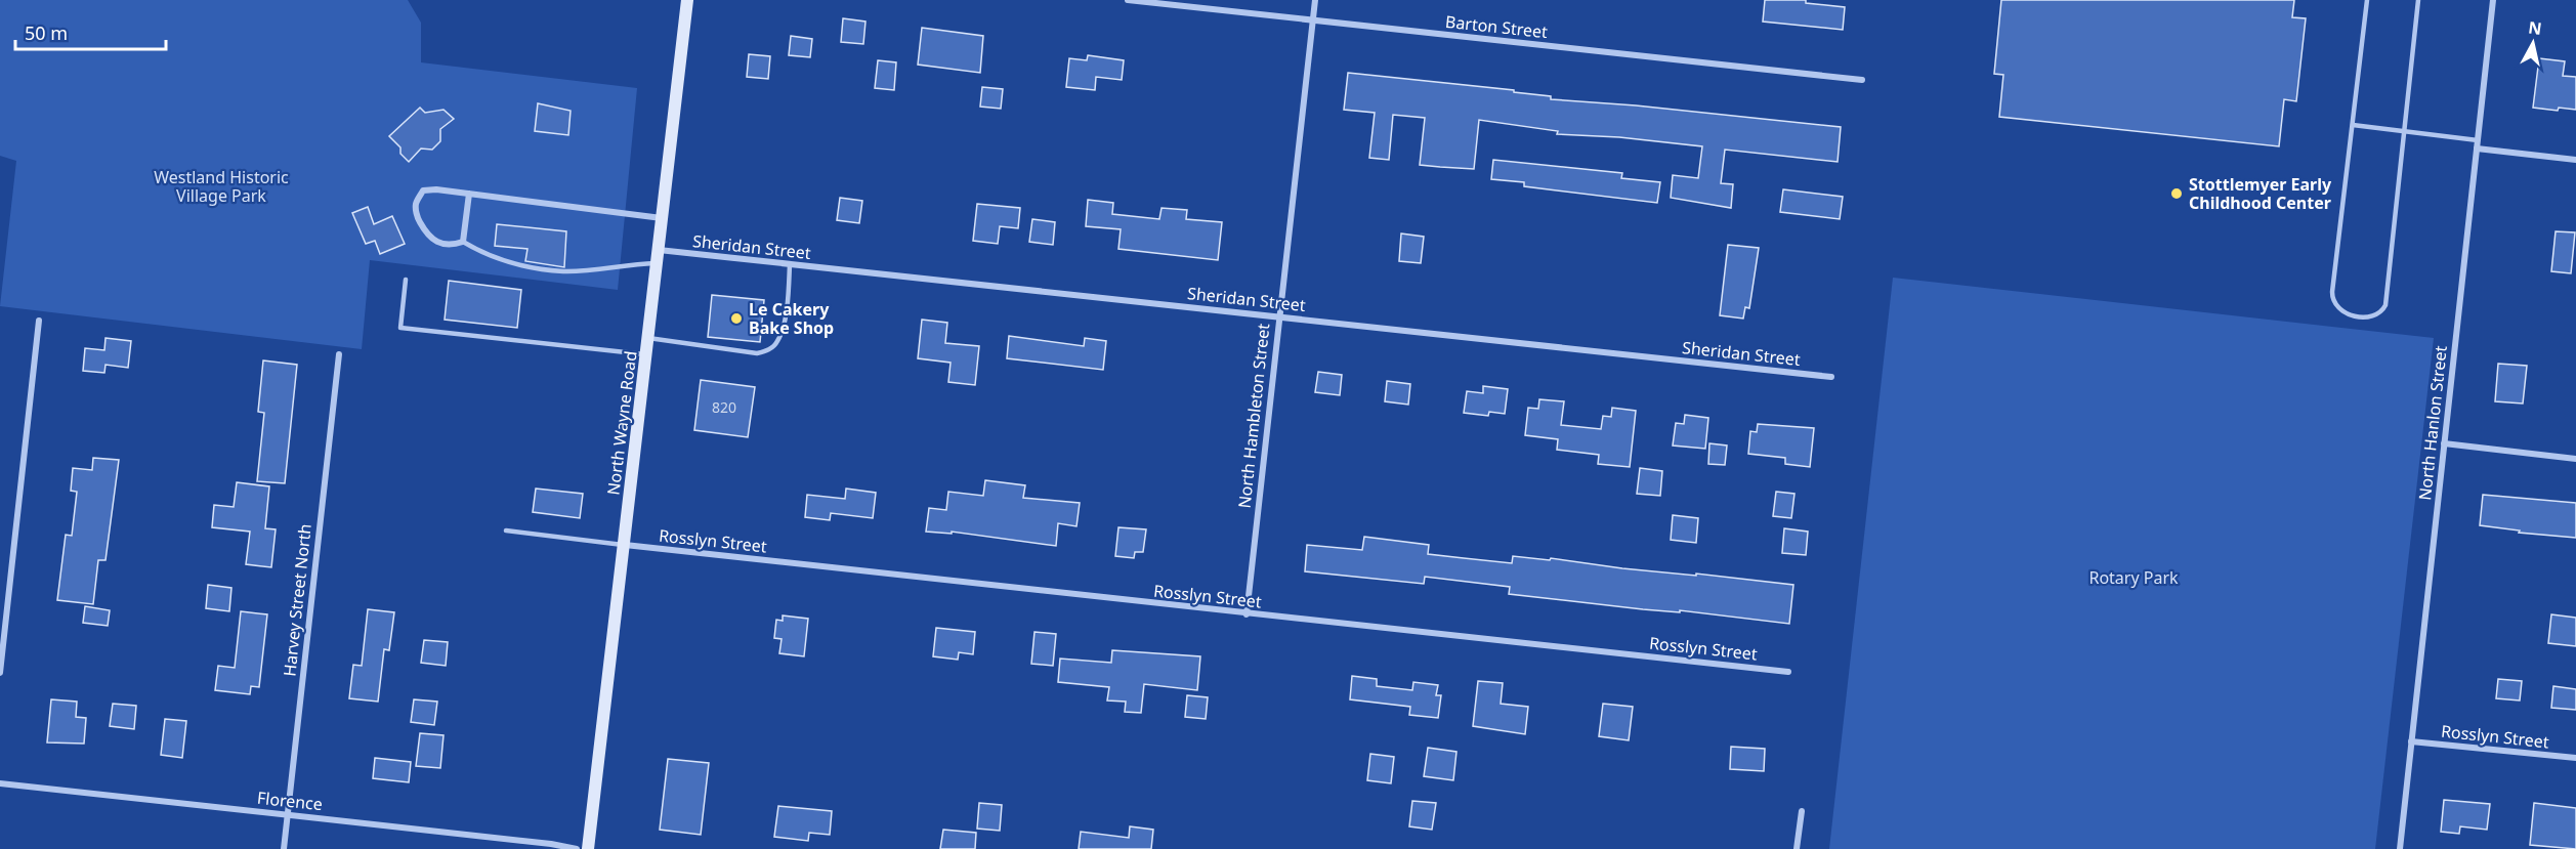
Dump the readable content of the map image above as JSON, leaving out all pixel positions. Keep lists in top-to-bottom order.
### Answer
{
  "streets": {
    "main road": ["North Wayne Road"],
    "street": [
      "Barton Street",
      "Sheridan Street",
      "North Hambleton Street",
      "North Hanlon Street",
      "Rosslyn Street",
      "Harvey Street North",
      "Florence"
    ]
  },
  "crossings": [
    ["Barton Street", "North Hambleton Street"],
    ["Sheridan Street", "North Hambleton Street"],
    ["Sheridan Street", "North Wayne Road"],
    ["North Hambleton Street", "Rosslyn Street"],
    ["North Wayne Road", "Rosslyn Street"],
    ["North Hanlon Street", "Rosslyn Street"],
    ["Harvey Street North", "Florence"]
  ],
  "parks": ["Westland Historic Village Park", "Rotary Park"],
  "places": ["Stottlemyer Early Childhood Center", "Le Cakery Bake Shop"],
  "house_numbers": ["820"],
  "scale_bar": "50 m",
  "north": "top"
}
